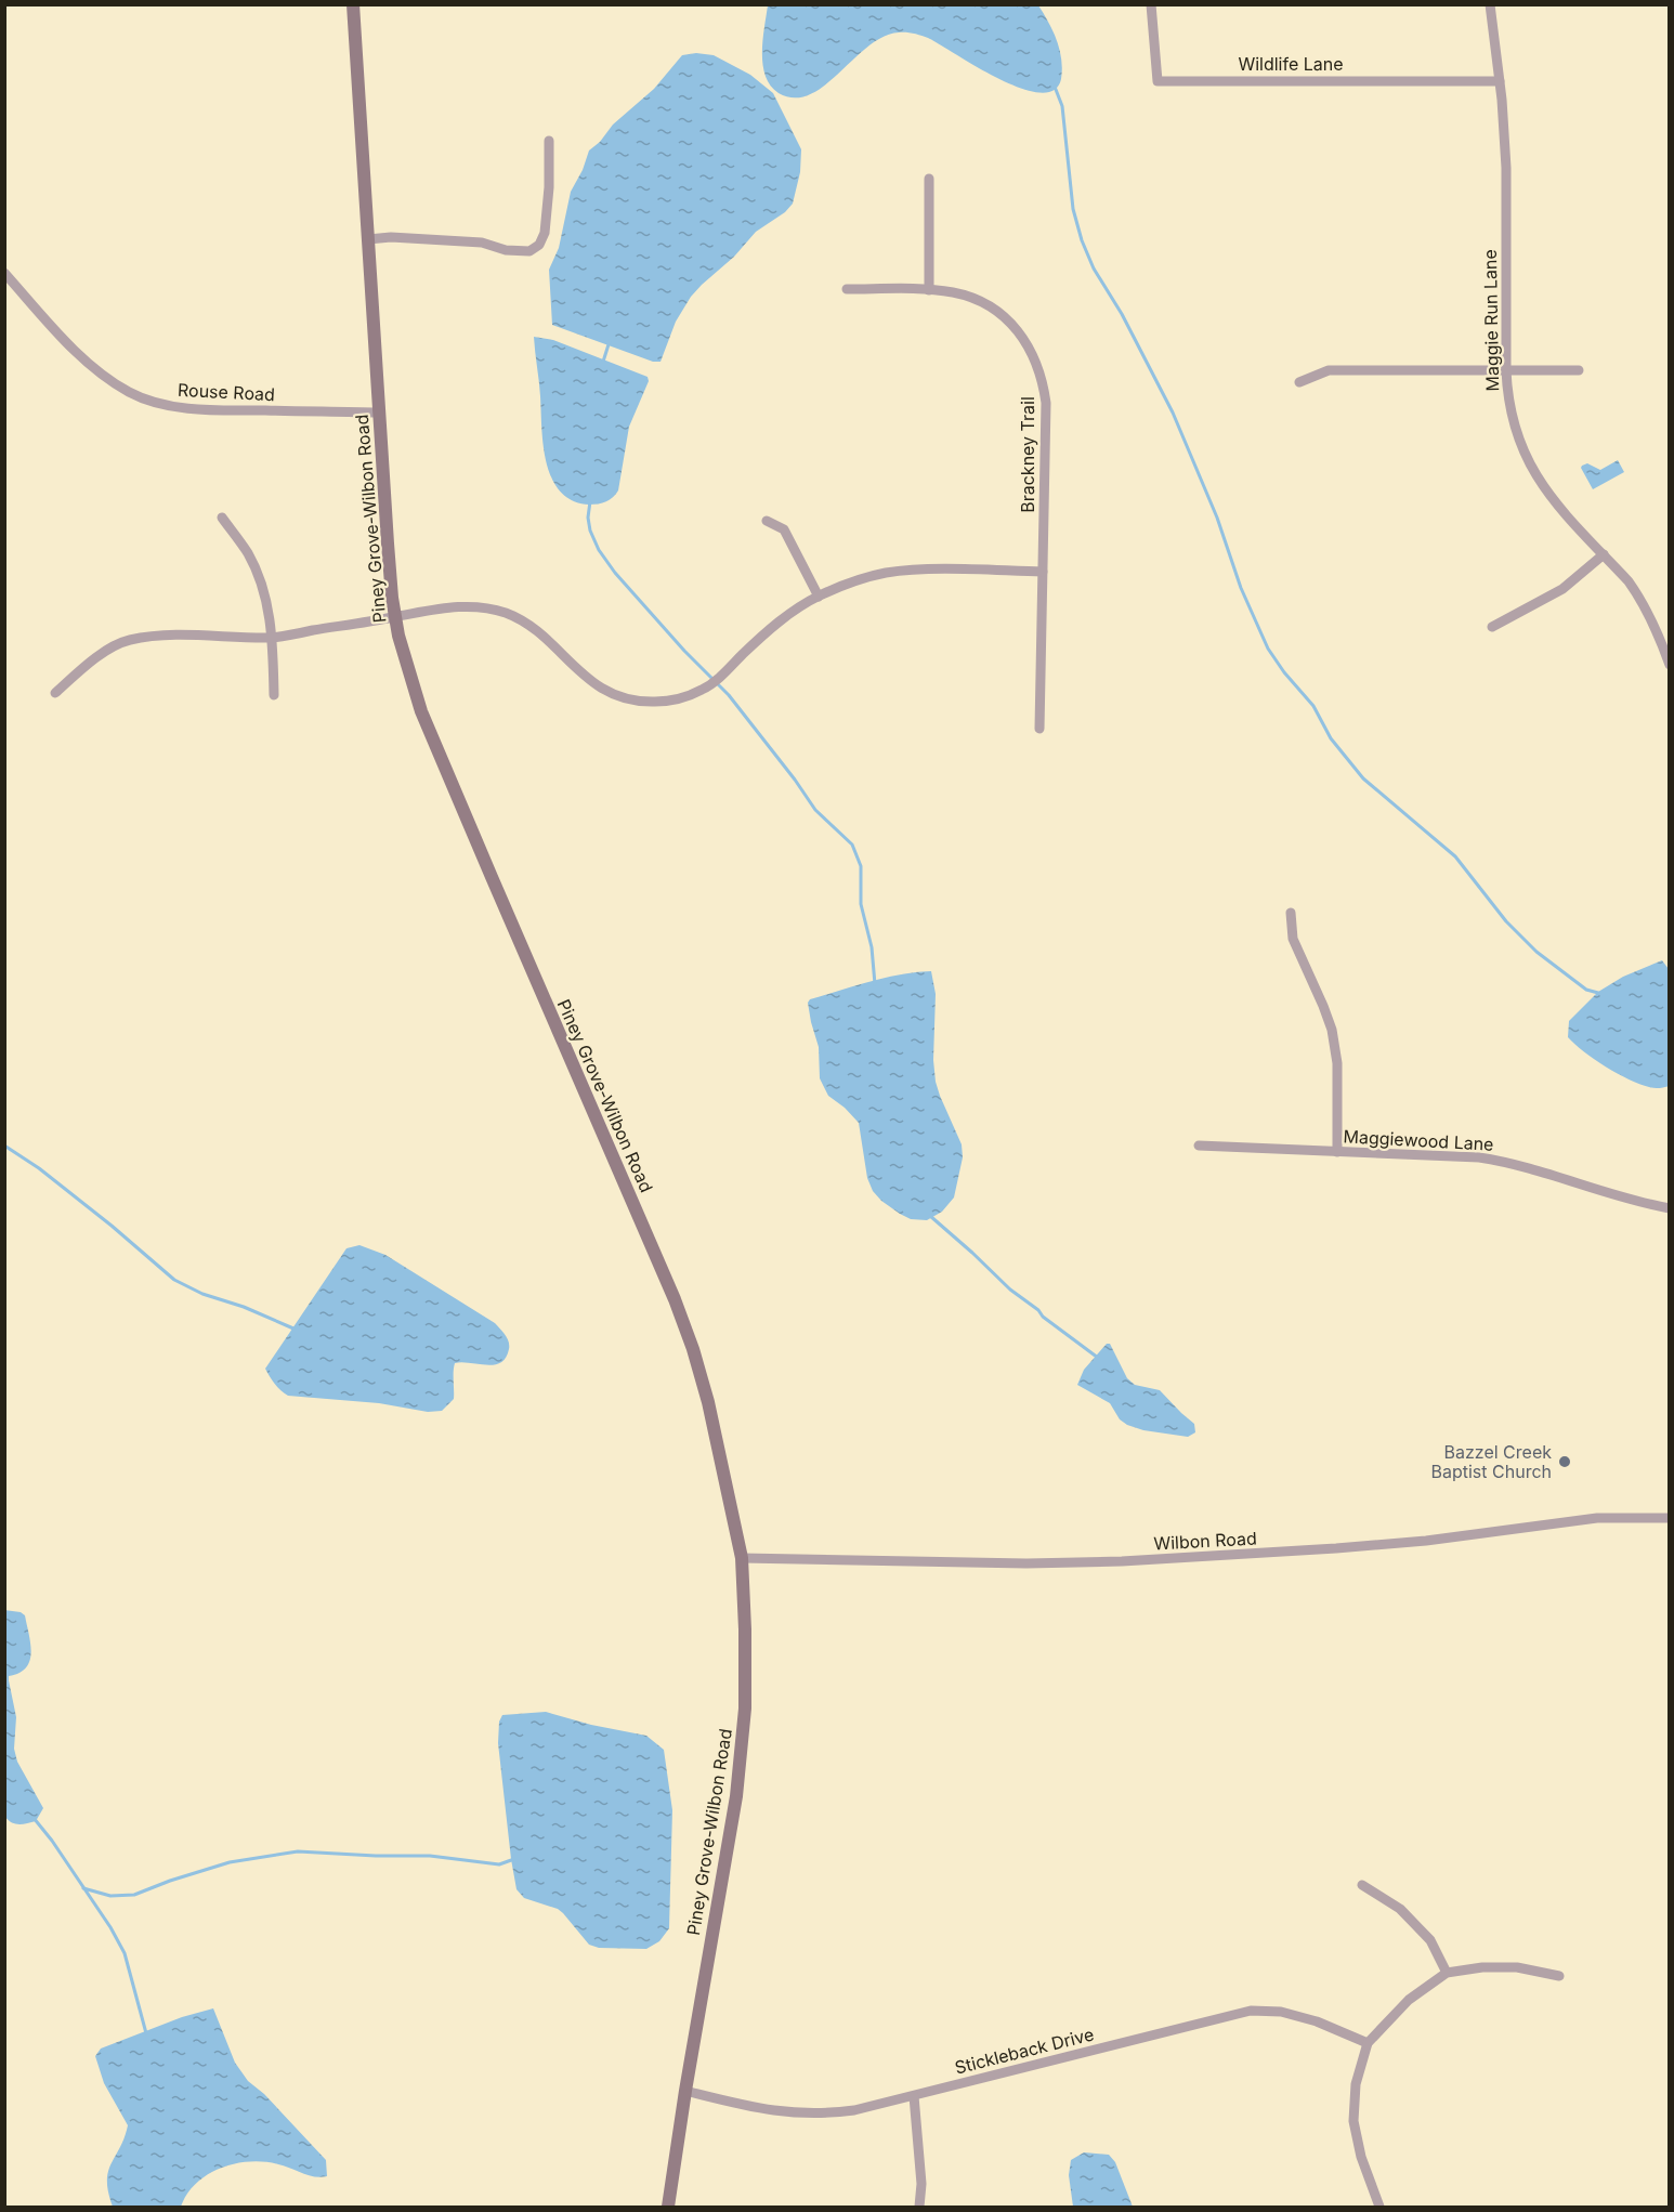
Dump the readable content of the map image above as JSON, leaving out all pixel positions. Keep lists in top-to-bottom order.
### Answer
{
  "streets": {
    "street": [
      "Wildlife Lane",
      "Maggie Run Lane",
      "Rouse Road",
      "Brackney Trail",
      "Piney Grove-Wilbon Road",
      "Maggiewood Lane",
      "Wilbon Road",
      "Stickleback Drive"
    ]
  },
  "crossings": [
    ["Wildlife Lane", "Maggie Run Lane"],
    ["Rouse Road", "Piney Grove-Wilbon Road"],
    ["Piney Grove-Wilbon Road", "Wilbon Road"],
    ["Piney Grove-Wilbon Road", "Stickleback Drive"]
  ],
  "places": ["Bazzel Creek Baptist Church"]
}
